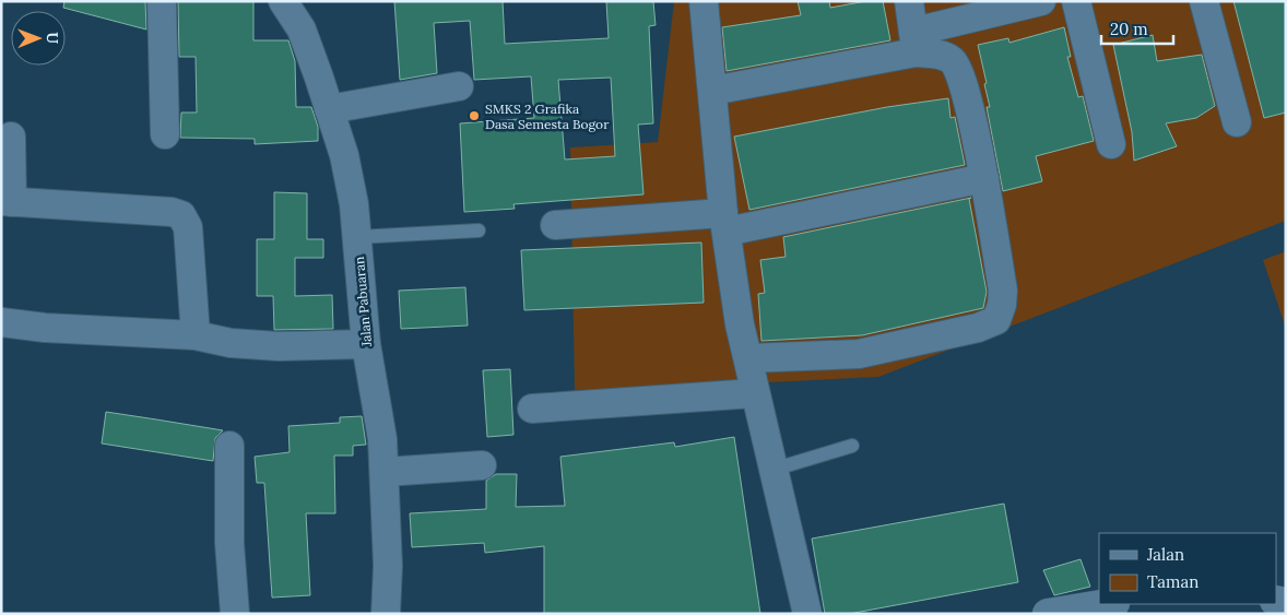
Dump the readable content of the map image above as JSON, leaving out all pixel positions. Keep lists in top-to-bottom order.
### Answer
{
  "streets": {
    "street": ["Jalan Pabuaran"]
  },
  "places": ["SMKS 2 Grafika Dasa Semesta Bogor"],
  "legend": ["Jalan", "Taman"],
  "scale_bar": "20 m",
  "north": "right"
}
